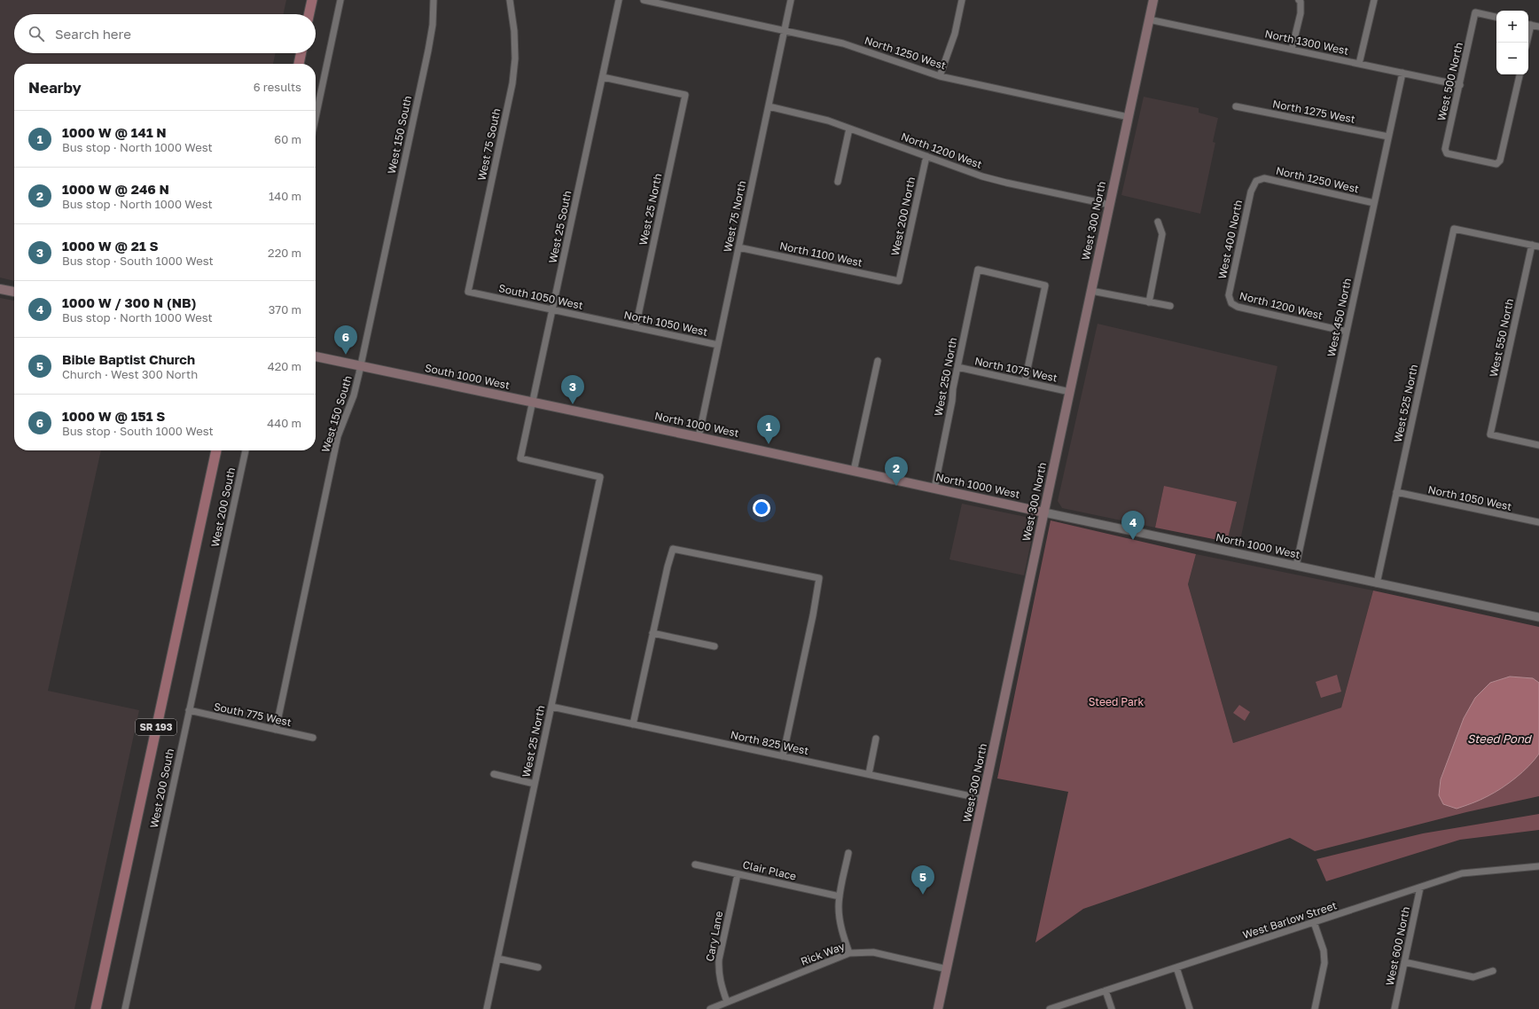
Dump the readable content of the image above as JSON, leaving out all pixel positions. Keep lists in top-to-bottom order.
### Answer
{
  "streets": {
    "main road": [
      "West 300 North",
      "South 1000 West",
      "North 1000 West",
      "SR 193"
    ],
    "street": [
      "North 1300 West",
      "North 1250 West",
      "West 500 North",
      "North 1275 West",
      "West 150 South",
      "West 75 South",
      "North 1200 West",
      "West 25 North",
      "West 75 North",
      "West 200 North",
      "West 25 South",
      "West 400 North",
      "North 1100 West",
      "South 1050 West",
      "West 450 North",
      "North 1050 West",
      "West 550 North",
      "North 1075 West",
      "West 250 North",
      "West 525 North",
      "West 200 South",
      "South 775 West",
      "North 825 West",
      "Clair Place",
      "West Barlow Street",
      "Cary Lane",
      "West 600 North",
      "Rick Way"
    ]
  },
  "crossings": [
    ["North 1300 West", "West 500 North"],
    ["North 1300 West", "West 300 North"],
    ["North 1300 West", "West 450 North"],
    ["North 1250 West", "West 75 North"],
    ["North 1250 West", "West 300 North"],
    ["North 1250 West", "West 400 North"],
    ["North 1250 West", "West 450 North"],
    ["North 1275 West", "West 450 North"],
    ["West 150 South", "South 1000 West"],
    ["West 150 South", "South 775 West"],
    ["West 75 South", "South 1050 West"],
    ["North 1200 West", "West 75 North"],
    ["North 1200 West", "West 200 North"],
    ["North 1200 West", "West 300 North"],
    ["North 1200 West", "West 400 North"],
    ["North 1200 West", "West 450 North"],
    ["West 25 North", "West 25 South"],
    ["West 25 North", "North 1050 West"],
    ["West 25 North", "North 825 West"],
    ["West 75 North", "North 1100 West"],
    ["West 75 North", "North 1050 West"],
    ["West 75 North", "North 1000 West"],
    ["West 200 North", "North 1100 West"],
    ["West 300 North", "North 1075 West"],
    ["West 300 North", "North 1000 West"],
    ["West 300 North", "North 825 West"],
    ["West 300 North", "Rick Way"],
    ["West 25 South", "South 1050 West"],
    ["West 25 South", "South 1000 West"],
    ["South 1050 West", "North 1050 West"],
    ["West 450 North", "North 1000 West"],
    ["North 1050 West", "West 525 North"],
    ["West 550 North", "West 525 North"],
    ["North 1075 West", "West 250 North"],
    ["South 1000 West", "North 1000 West"],
    ["West 250 North", "North 1000 West"],
    ["West 525 North", "North 1000 West"],
    ["West 200 South", "South 775 West"],
    ["Clair Place", "Cary Lane"],
    ["West Barlow Street", "West 600 North"],
    ["Cary Lane", "Rick Way"]
  ],
  "water": ["Steed Pond"],
  "parks": ["Steed Park"],
  "page": {
    "map_buttons": ["+", "−"],
    "search": "Search here",
    "heading": ["Nearby", "6 results"],
    "list": [
      {
        "mark": "1",
        "name": "1000 W @ 141 N",
        "note": "Bus stop · North 1000 West",
        "value": "60 m"
      },
      {
        "mark": "2",
        "name": "1000 W @ 246 N",
        "note": "Bus stop · North 1000 West",
        "value": "140 m"
      },
      {
        "mark": "3",
        "name": "1000 W @ 21 S",
        "note": "Bus stop · South 1000 West",
        "value": "220 m"
      },
      {
        "mark": "4",
        "name": "1000 W / 300 N (NB)",
        "note": "Bus stop · North 1000 West",
        "value": "370 m"
      },
      {
        "mark": "5",
        "name": "Bible Baptist Church",
        "note": "Church · West 300 North",
        "value": "420 m"
      },
      {
        "mark": "6",
        "name": "1000 W @ 151 S",
        "note": "Bus stop · South 1000 West",
        "value": "440 m"
      }
    ],
    "pins": [
      "6",
      "3",
      "1",
      "2",
      "4",
      "5"
    ]
  }
}
